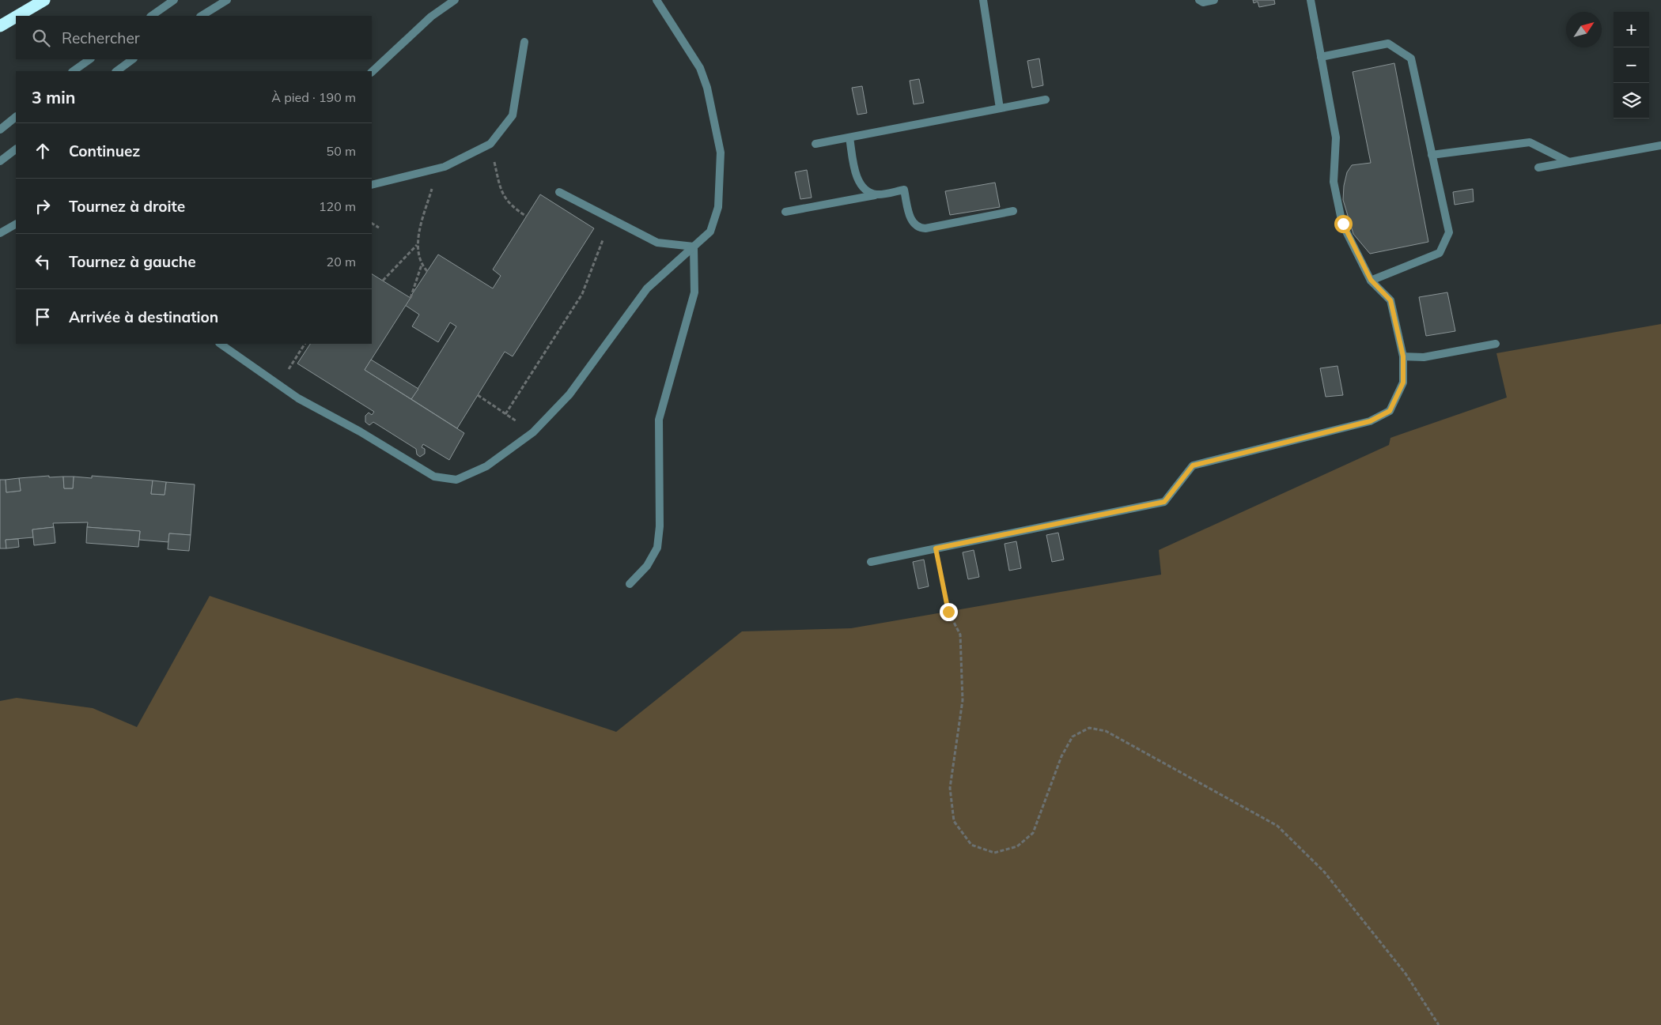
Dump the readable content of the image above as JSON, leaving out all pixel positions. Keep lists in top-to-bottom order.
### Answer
{
  "north": "top right",
  "page": {
    "map_buttons": ["+", "−"],
    "search": "Rechercher",
    "heading": ["3 min", "À pied · 190 m"],
    "list": [
      ["Continuez", "50 m"],
      ["Tournez à droite", "120 m"],
      ["Tournez à gauche", "20 m"],
      "Arrivée à destination"
    ]
  }
}
